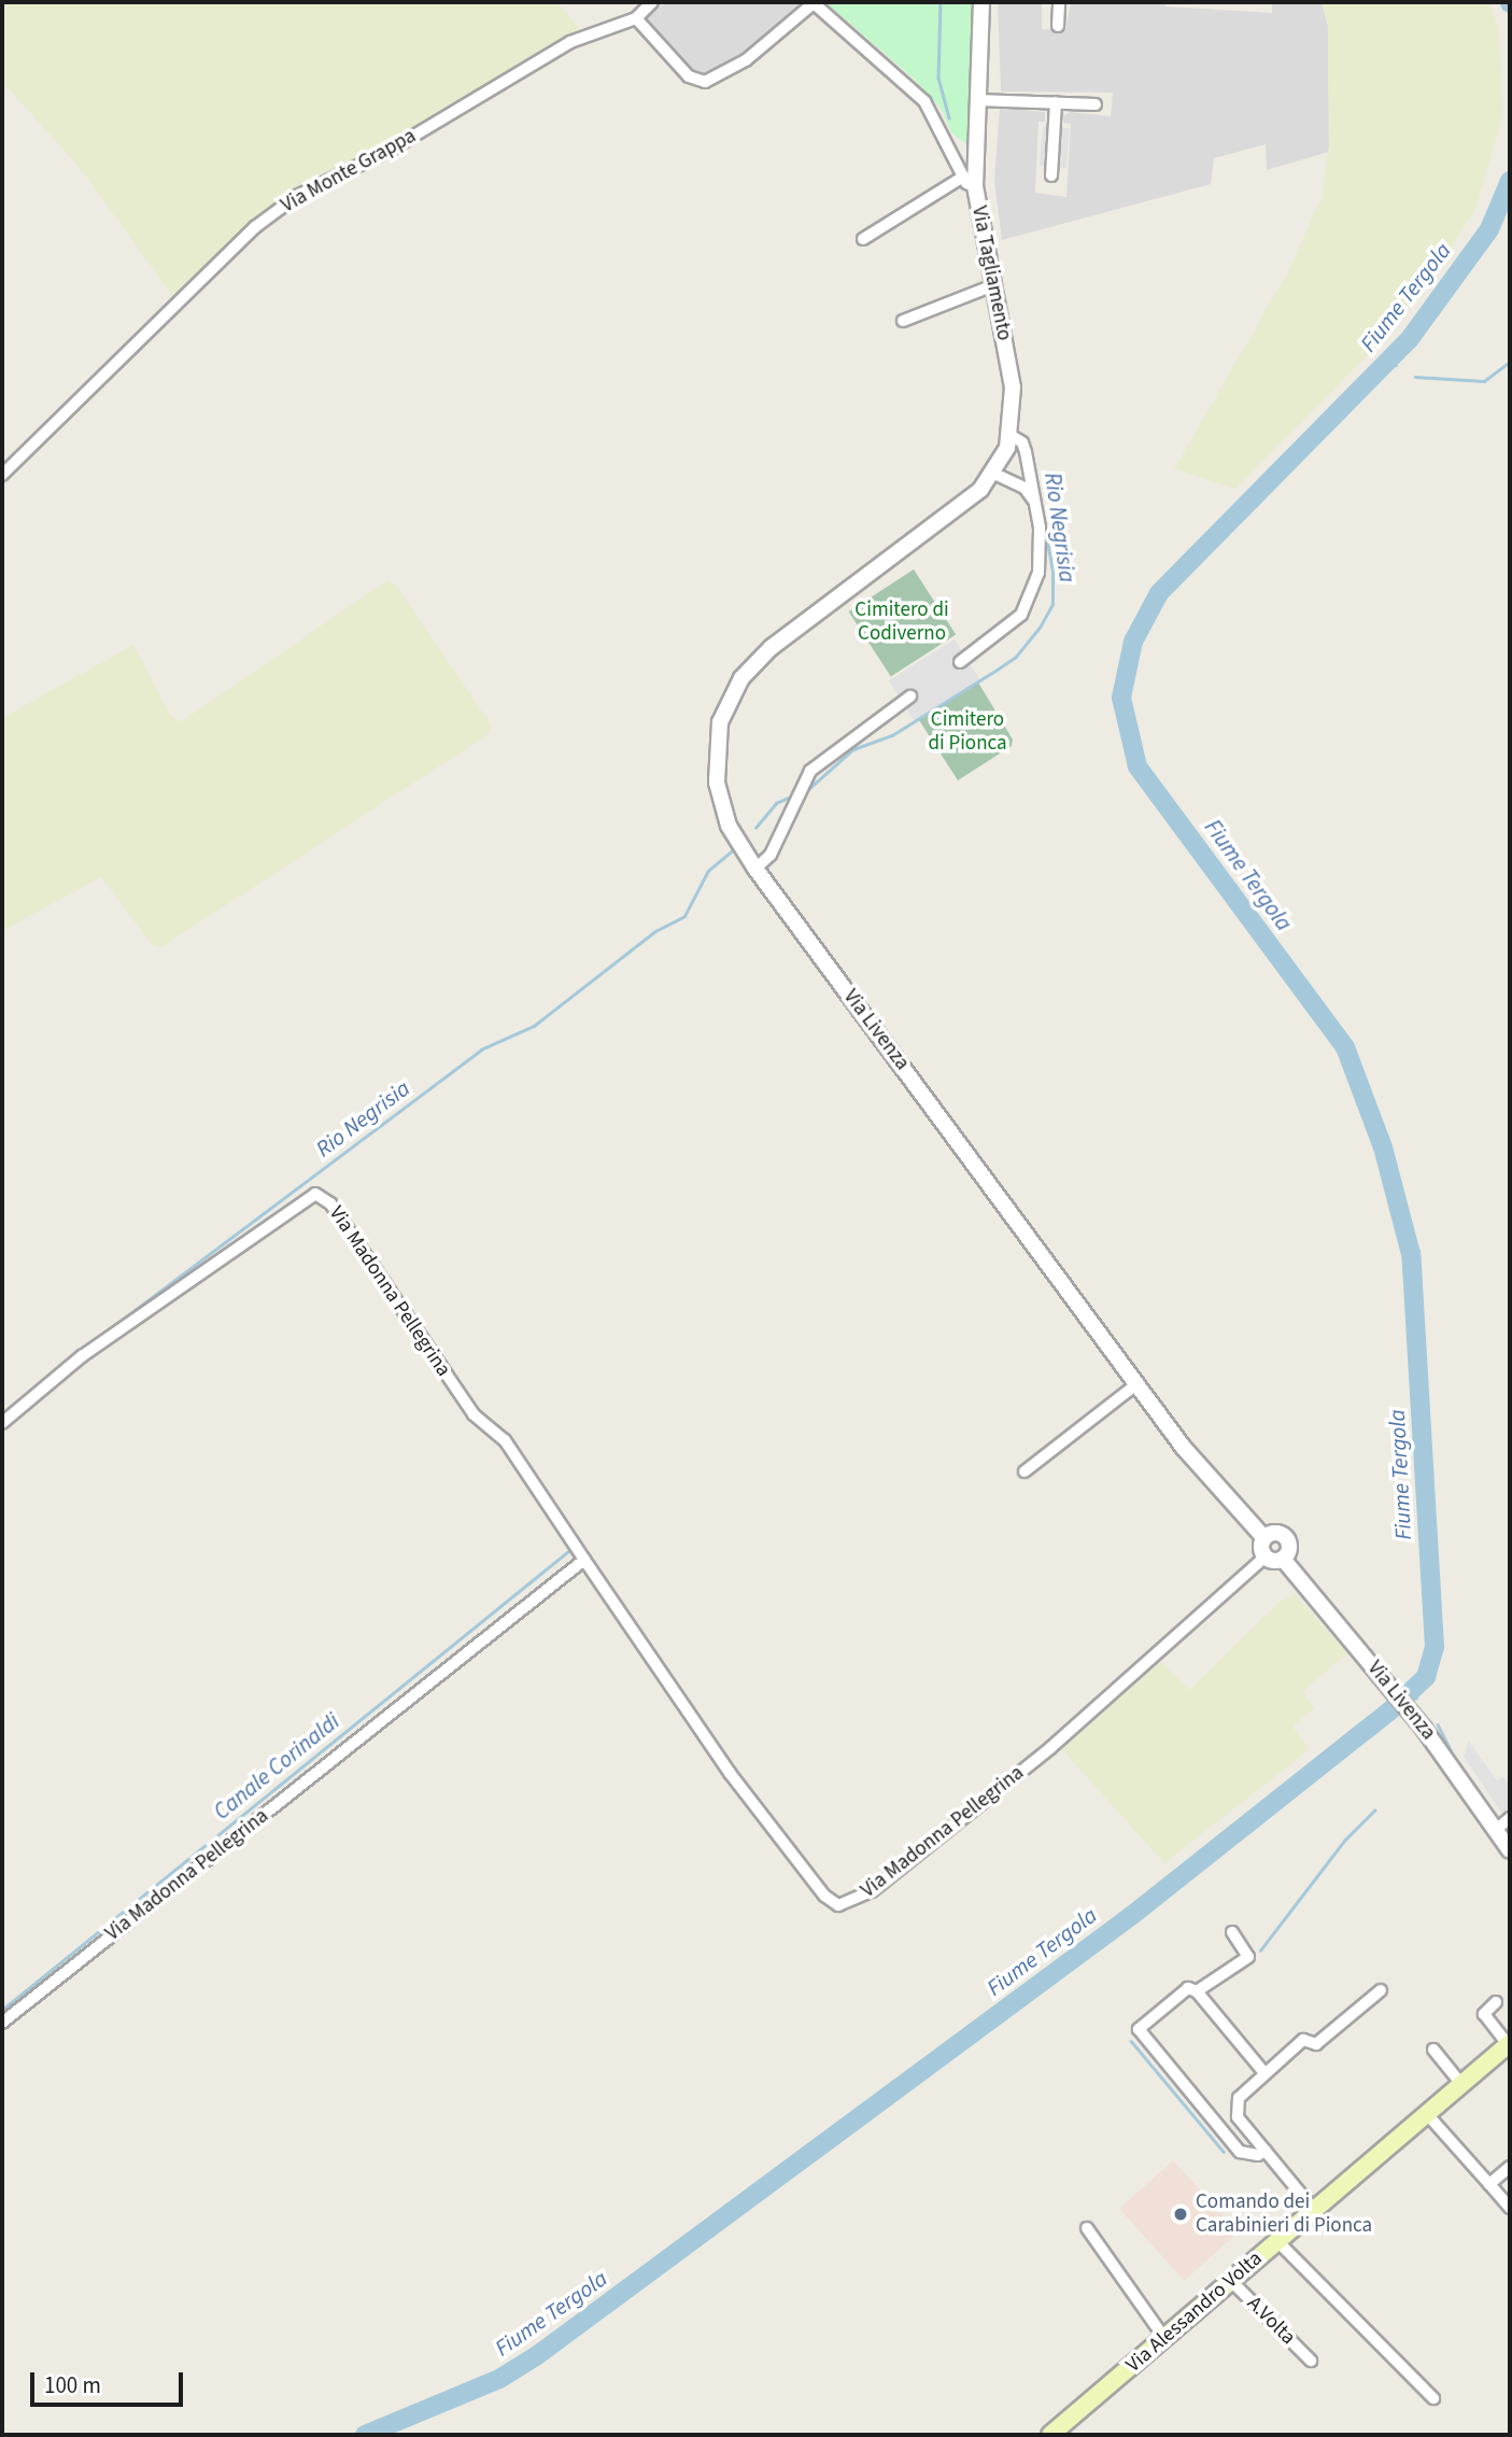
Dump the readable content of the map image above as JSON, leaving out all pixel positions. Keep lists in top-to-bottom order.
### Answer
{
  "streets": {
    "main road": ["Via Alessandro Volta"],
    "street": [
      "Via Monte Grappa",
      "Via Tagliamento",
      "Via Livenza",
      "Via Madonna Pellegrina",
      "A.Volta"
    ]
  },
  "crossings": [
    ["Via Tagliamento", "Via Livenza"],
    ["Via Livenza", "Via Madonna Pellegrina"],
    ["Via Alessandro Volta", "A.Volta"]
  ],
  "water": ["Fiume Tergola", "Rio Negrisia", "Canale Corinaldi"],
  "parks": ["Cimitero di Codiverno", "Cimitero di Pionca"],
  "places": ["Comando dei Carabinieri di Pionca"],
  "scale_bar": "100 m"
}
